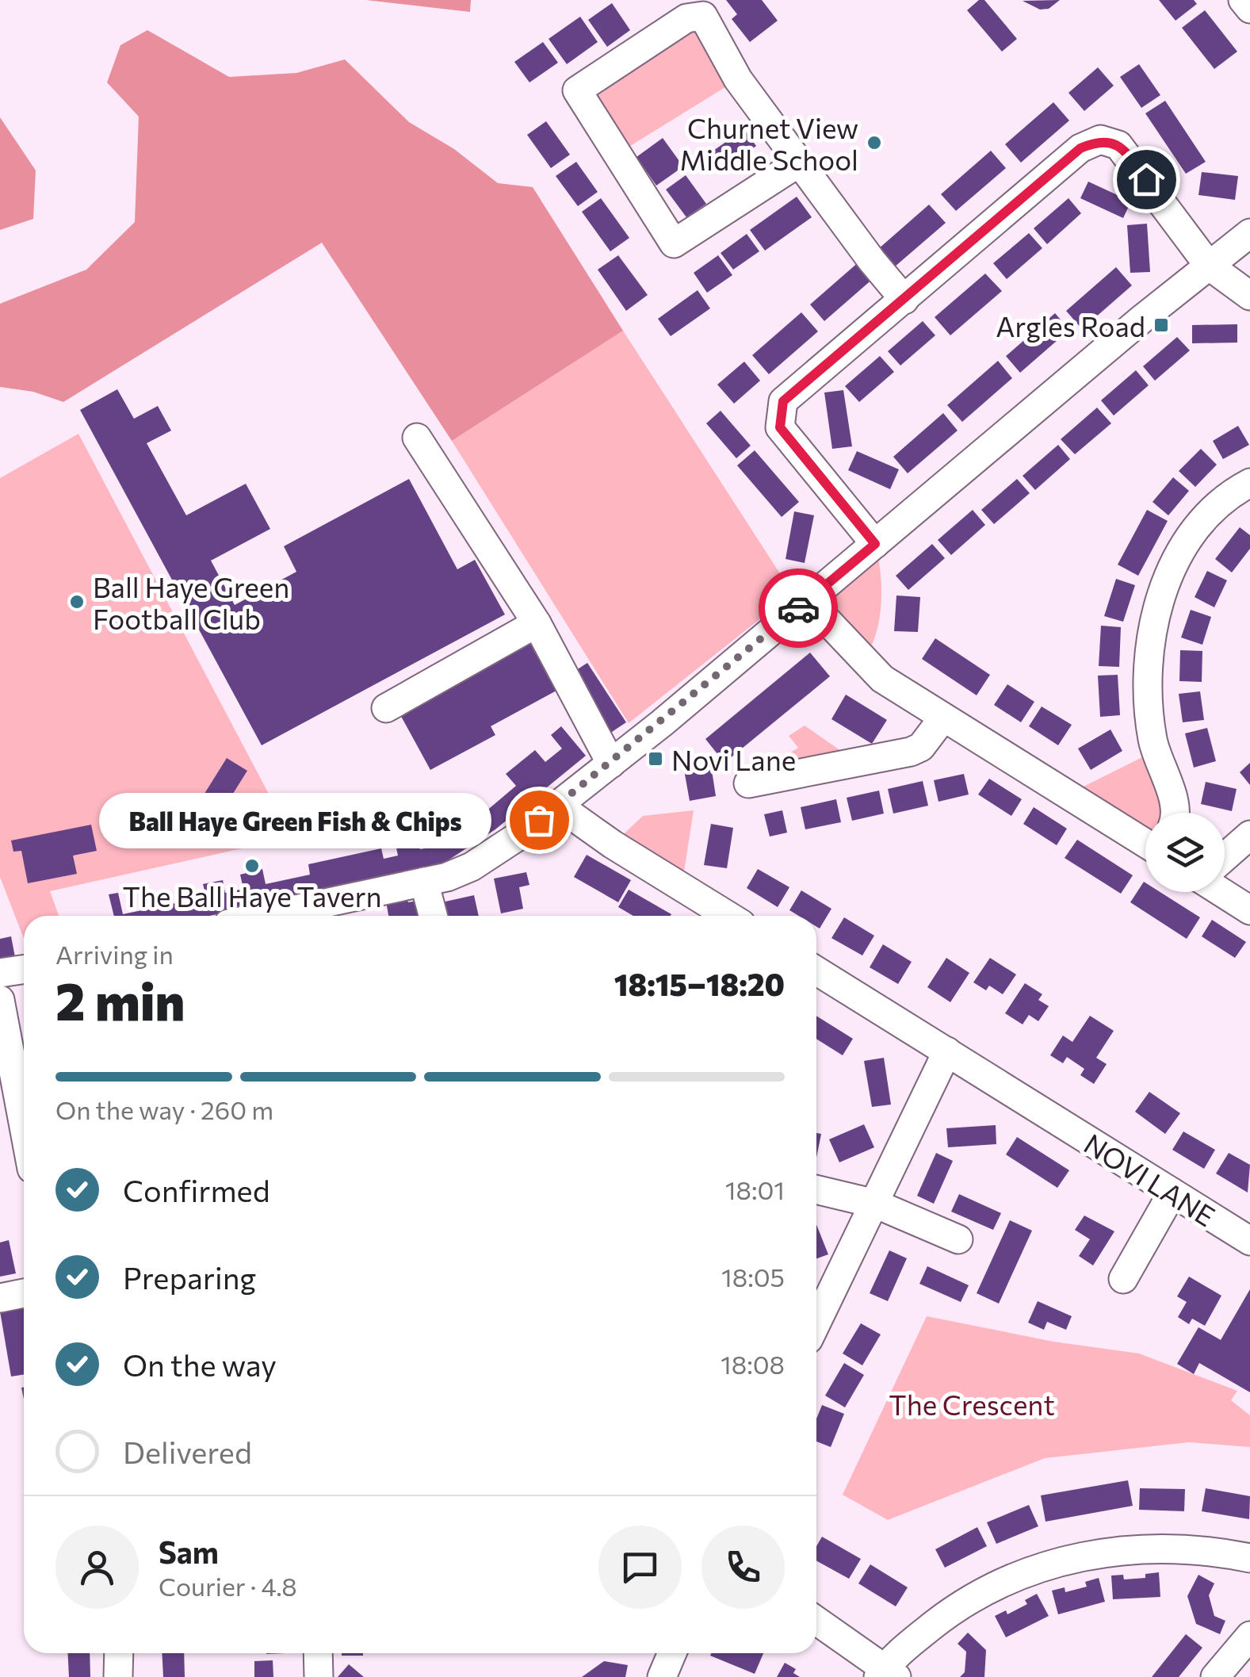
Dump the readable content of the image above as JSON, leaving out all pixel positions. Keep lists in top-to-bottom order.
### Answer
{
  "streets": {
    "street": ["NOVI LANE"]
  },
  "parks": ["The Crescent"],
  "places": {
    "other": [
      "Churnet View Middle School",
      "Ball Haye Green Football Club",
      "Ball Haye Green Fish & Chips",
      "The Ball Haye Tavern"
    ],
    "transit": ["Argles Road", "Novi Lane"]
  },
  "page": {
    "bubble": "Ball Haye Green Fish & Chips",
    "heading": ["2 min", "Arriving in", "18:15–18:20"],
    "panel": ["Sam", "Courier · 4.8"],
    "bar": "On the way · 260 m",
    "list": [
      ["Confirmed", "18:01"],
      ["Preparing", "18:05"],
      ["On the way", "18:08"],
      "Delivered"
    ]
  }
}
